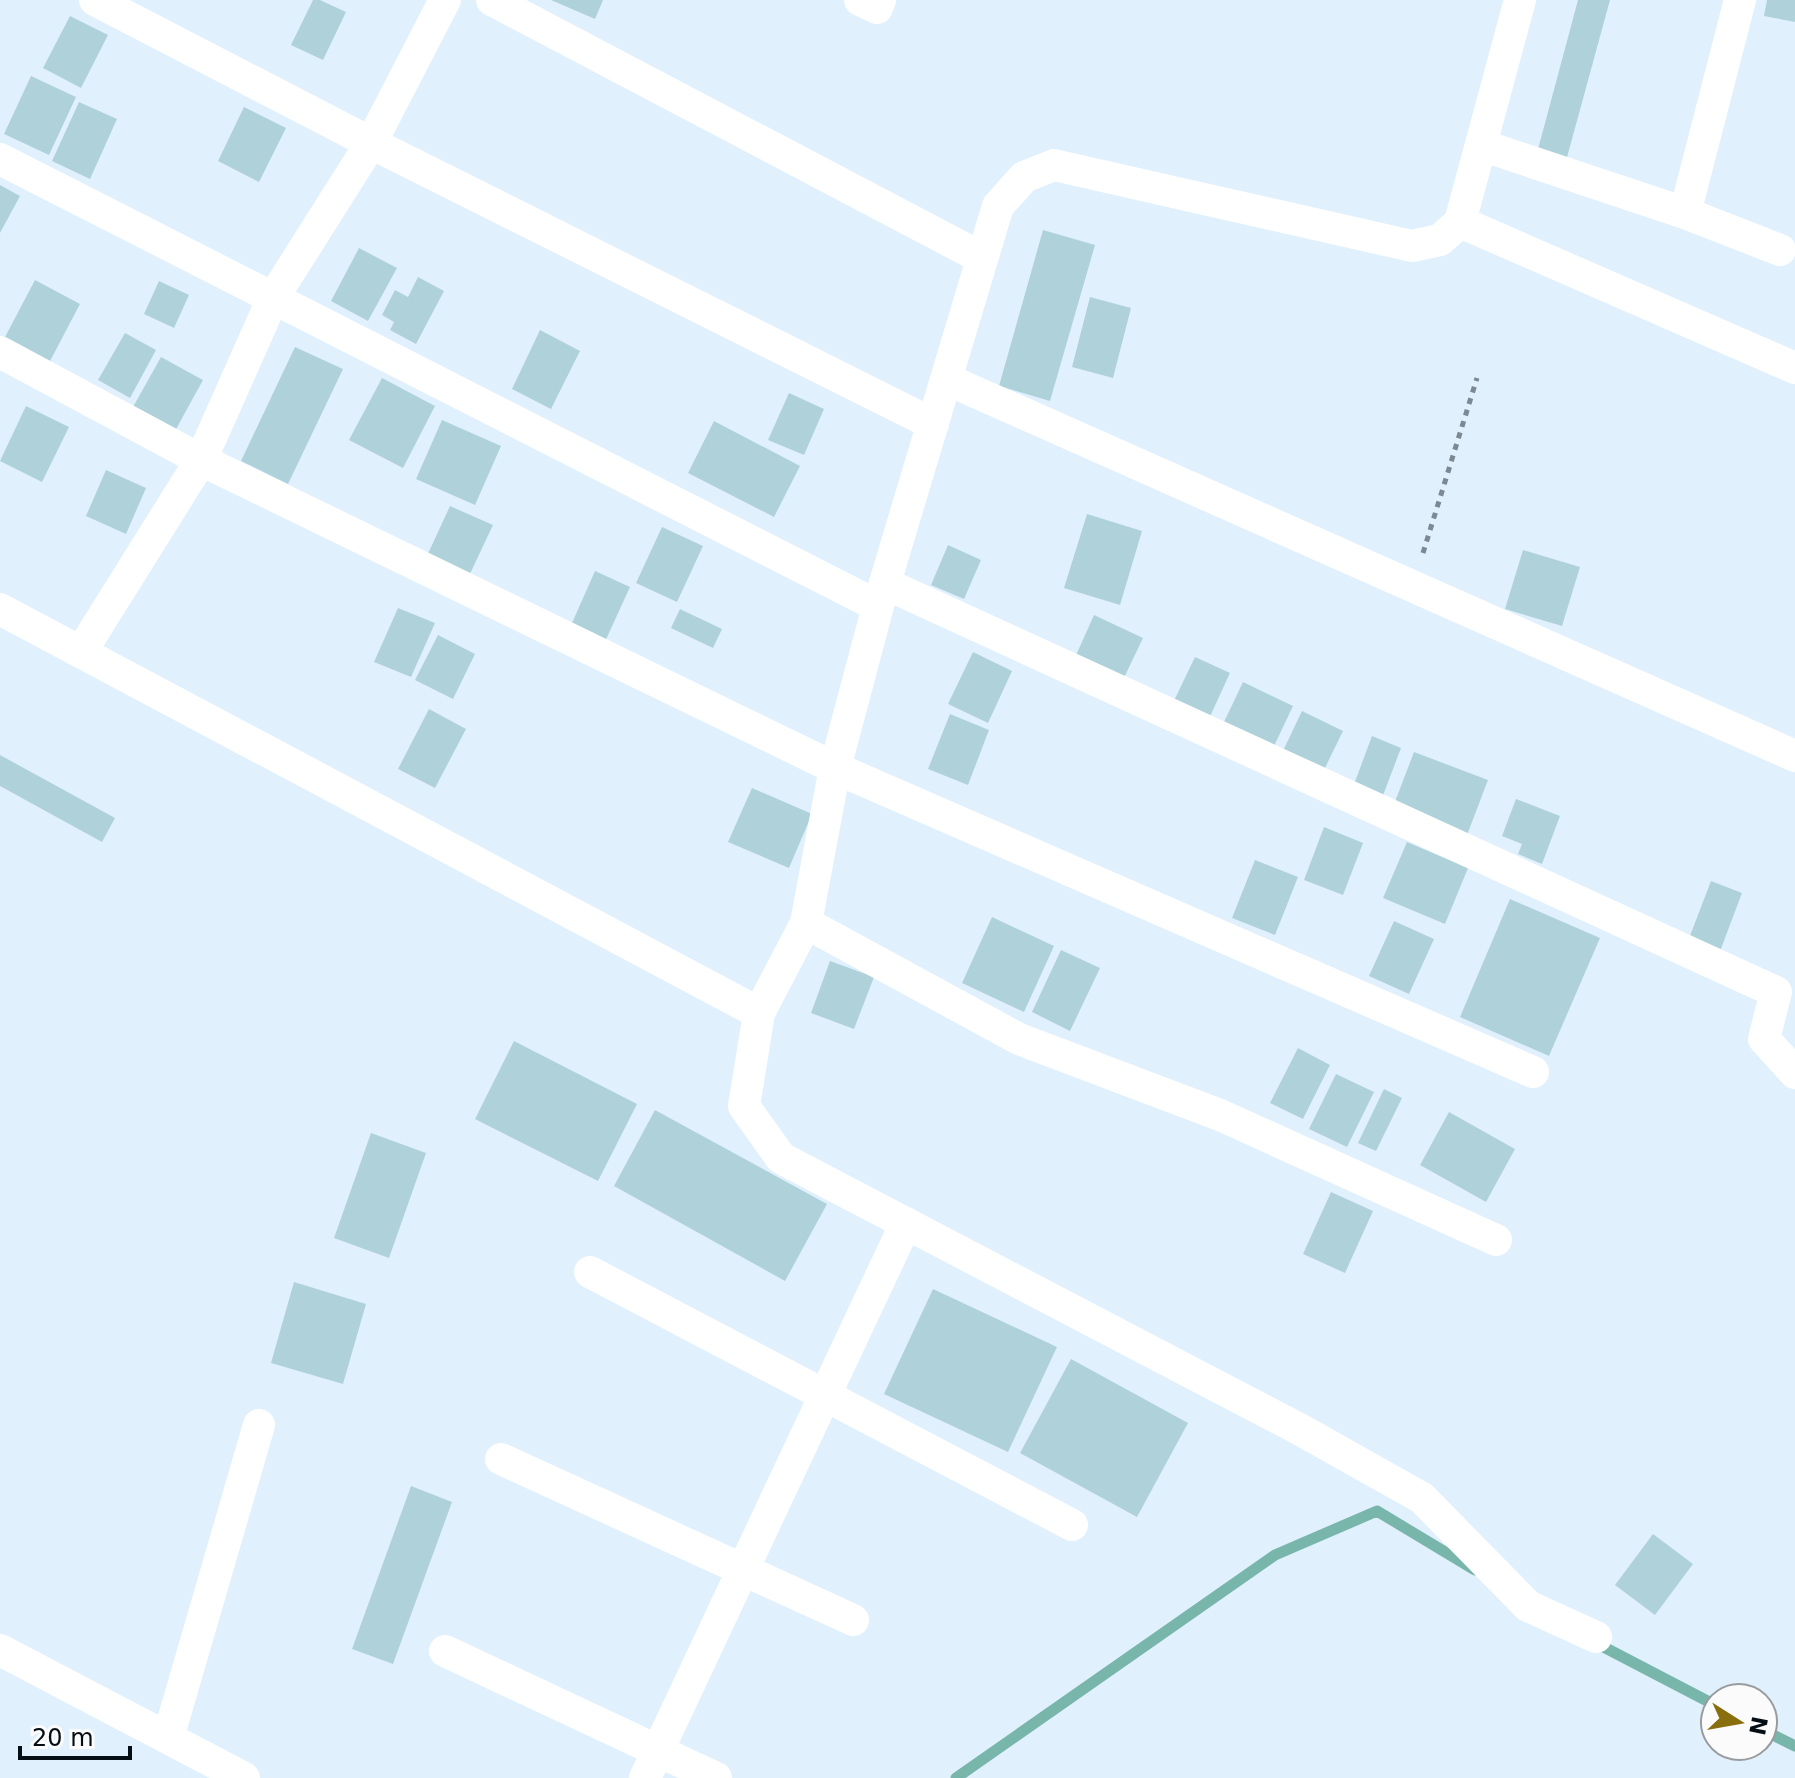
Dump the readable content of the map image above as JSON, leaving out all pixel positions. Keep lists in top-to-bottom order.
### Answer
{
  "scale_bar": "20 m",
  "north": "right"
}
